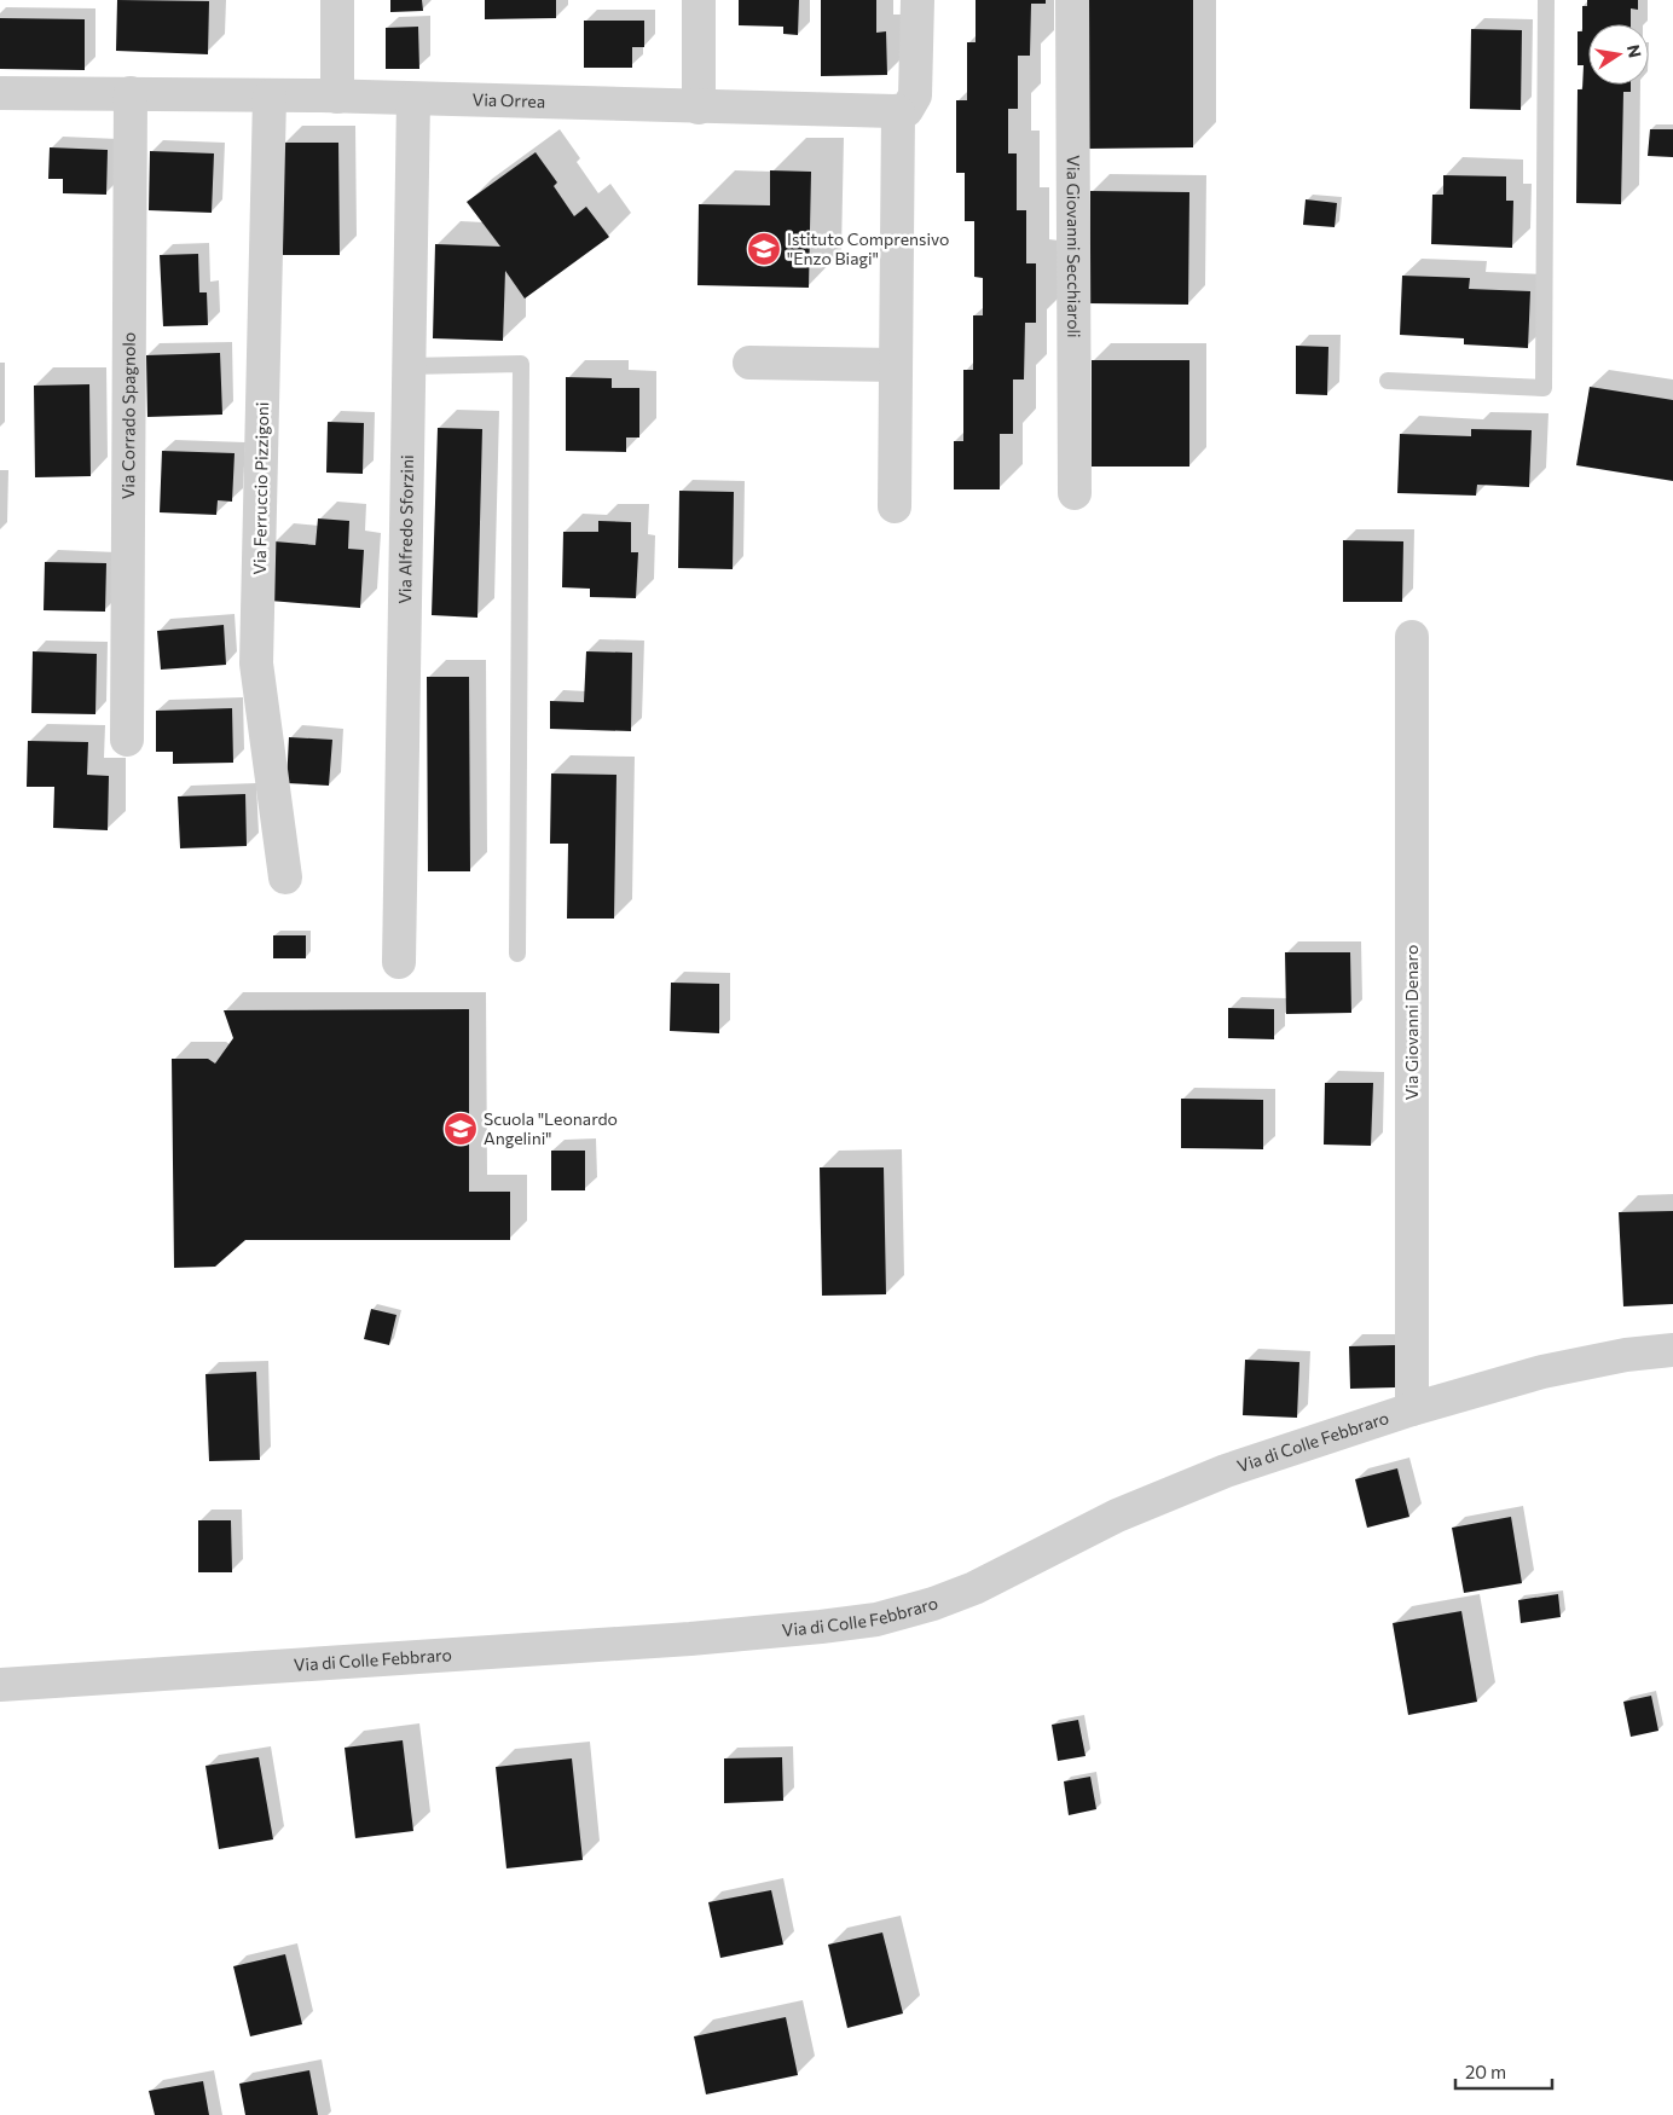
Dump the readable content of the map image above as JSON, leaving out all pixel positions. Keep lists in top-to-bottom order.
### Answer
{
  "streets": {
    "street": [
      "Via Orrea",
      "Via Giovanni Secchiaroli",
      "Via Corrado Spagnolo",
      "Via Ferruccio Pizzigoni",
      "Via Alfredo Sforzini",
      "Via Giovanni Denaro",
      "Via di Colle Febbraro"
    ]
  },
  "crossings": [
    ["Via Orrea", "Via Corrado Spagnolo"],
    ["Via Orrea", "Via Ferruccio Pizzigoni"],
    ["Via Orrea", "Via Alfredo Sforzini"],
    ["Via Giovanni Denaro", "Via di Colle Febbraro"]
  ],
  "places": {
    "school or university": ["Istituto Comprensivo \"Enzo Biagi\"", "Scuola \"Leonardo Angelini\""]
  },
  "scale_bar": "20 m",
  "north": "right"
}
